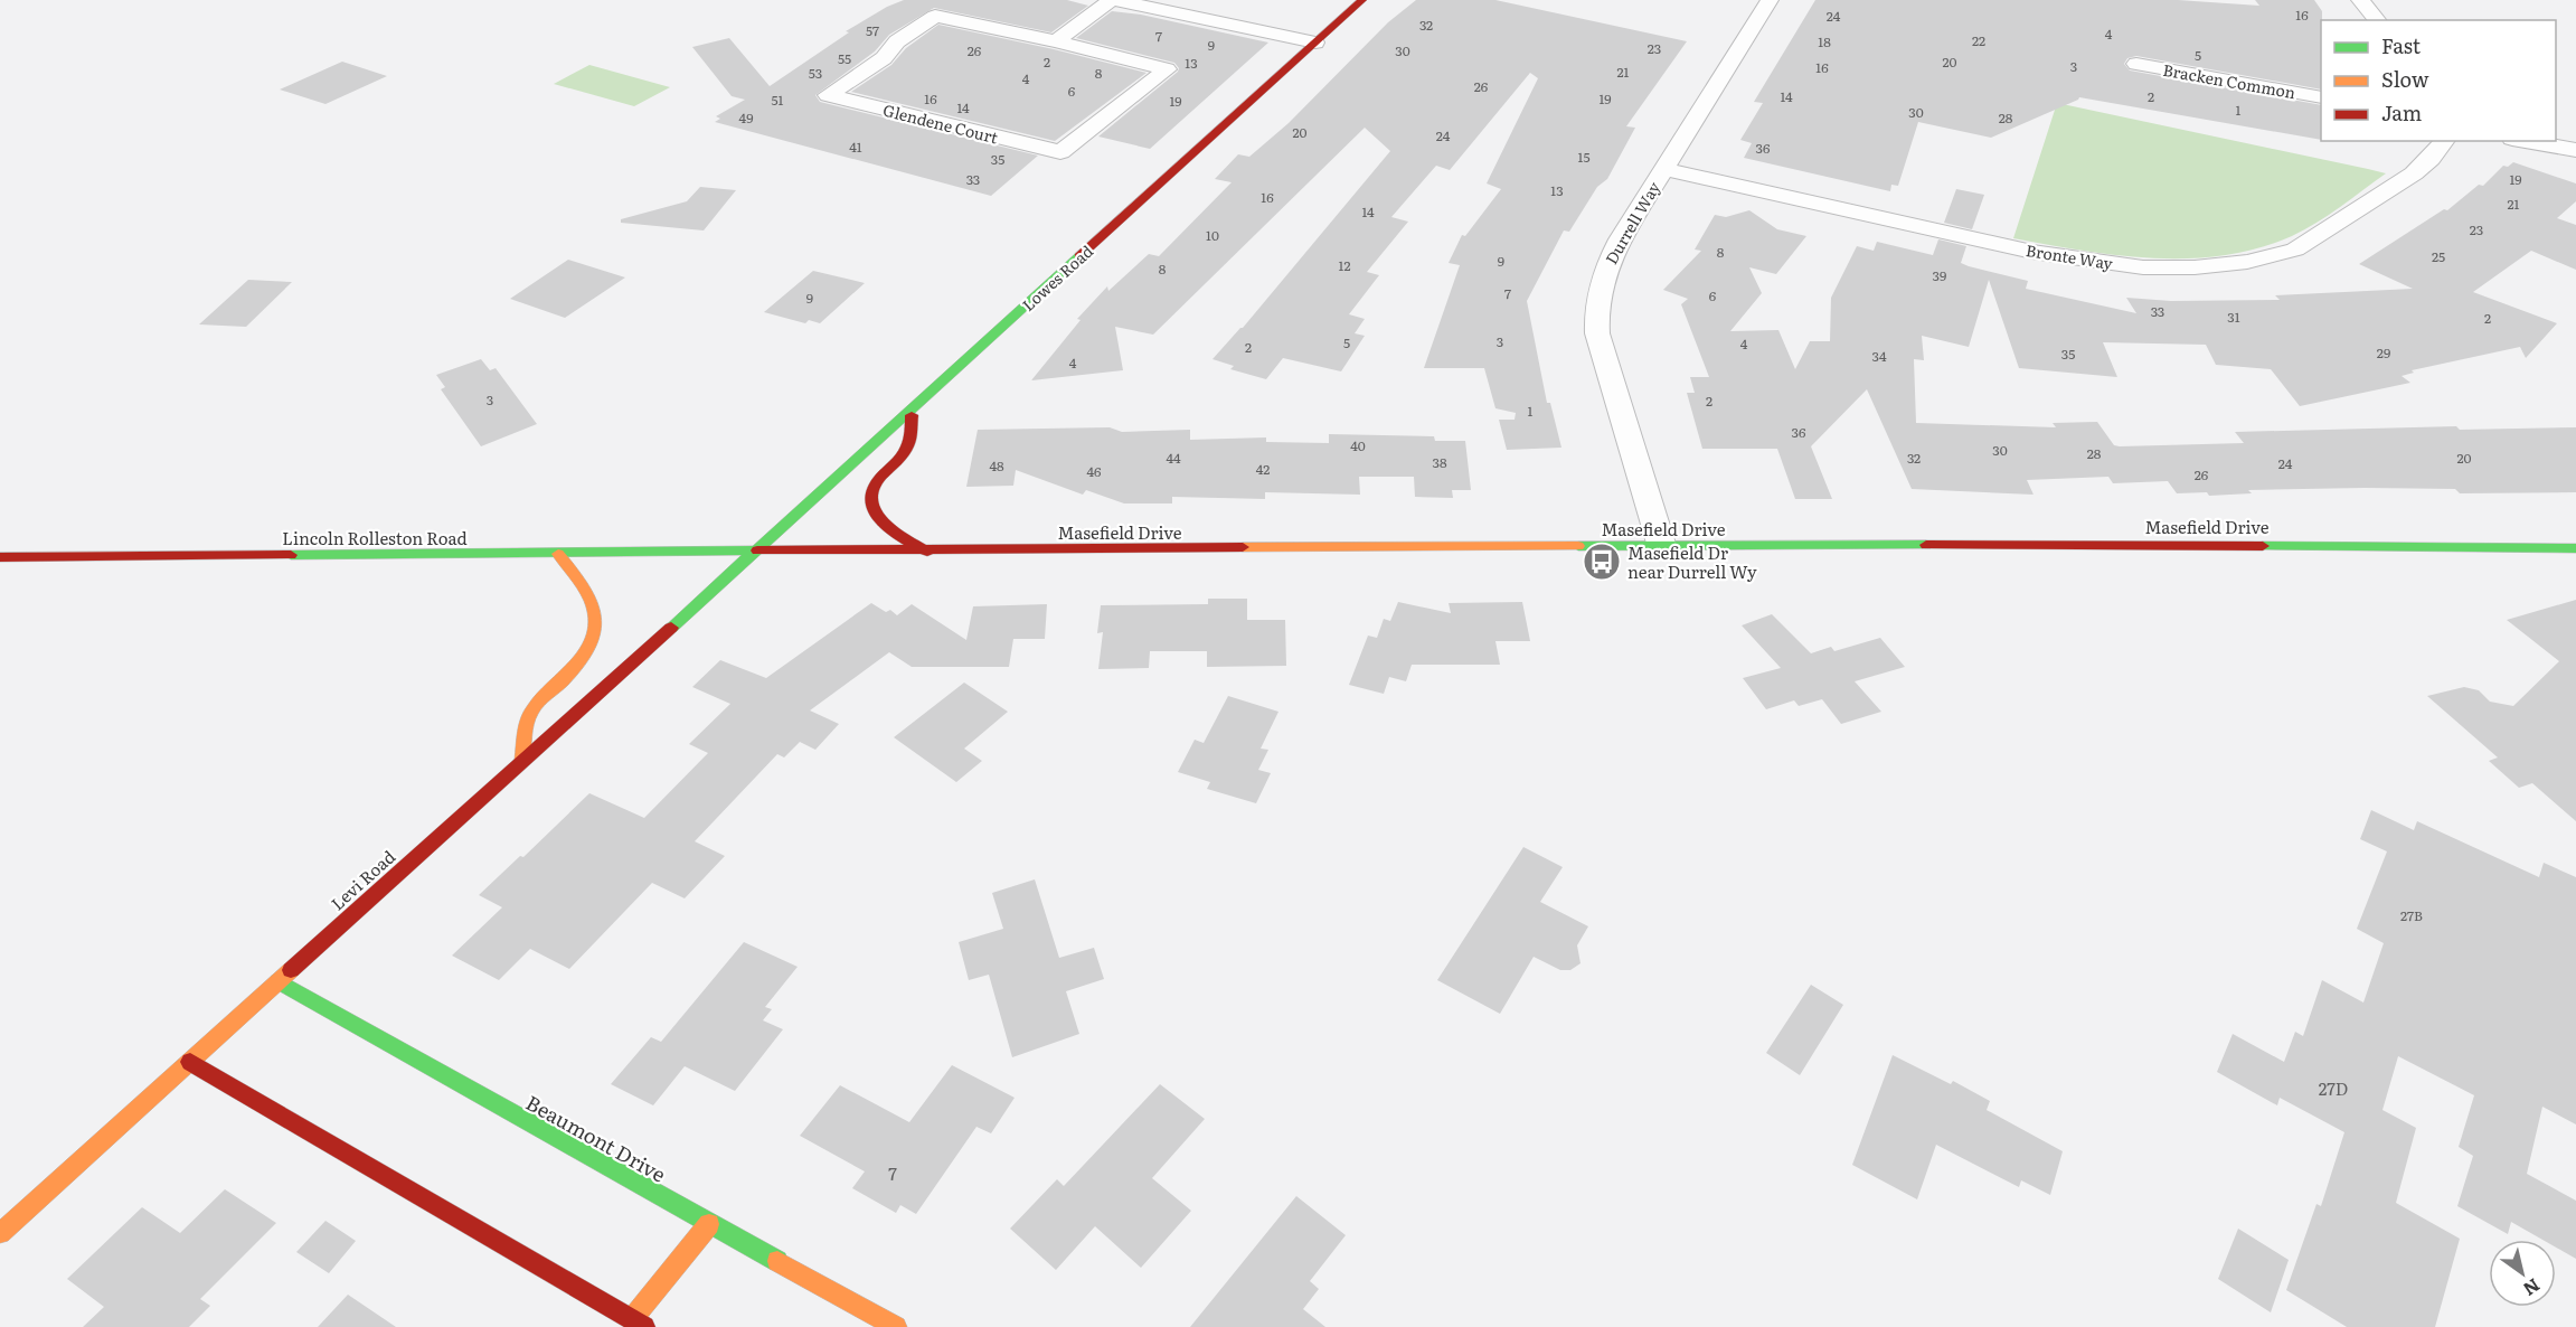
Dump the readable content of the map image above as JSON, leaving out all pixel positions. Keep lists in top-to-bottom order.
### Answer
{
  "streets": {
    "main road": [
      "Lowes Road",
      "Masefield Drive",
      "Lincoln Rolleston Road",
      "Levi Road",
      "Beaumont Drive"
    ],
    "street": [
      "Bracken Common",
      "Glendene Court",
      "Durrell Way",
      "Bronte Way"
    ]
  },
  "crossings": [
    ["Durrell Way", "Bronte Way"],
    ["Durrell Way", "Masefield Drive"],
    ["Lowes Road", "Masefield Drive"],
    ["Lowes Road", "Lincoln Rolleston Road"],
    ["Lowes Road", "Levi Road"],
    ["Masefield Drive", "Lincoln Rolleston Road"],
    ["Masefield Drive", "Levi Road"],
    ["Lincoln Rolleston Road", "Levi Road"],
    ["Levi Road", "Beaumont Drive"]
  ],
  "places": {
    "bus stop": ["Masefield Dr near Durrell Wy"]
  },
  "house_numbers": [
    "16",
    "24",
    "32",
    "57",
    "4",
    "7",
    "22",
    "18",
    "9",
    "23",
    "26",
    "30",
    "5",
    "55",
    "2",
    "20",
    "13",
    "3",
    "16",
    "21",
    "53",
    "8",
    "4",
    "26",
    "6",
    "14",
    "2",
    "16",
    "19",
    "51",
    "19",
    "14",
    "1",
    "30",
    "49",
    "28",
    "20",
    "24",
    "41",
    "36",
    "15",
    "35",
    "33",
    "19",
    "13",
    "16",
    "21",
    "14",
    "23",
    "10",
    "8",
    "25",
    "9",
    "12",
    "8",
    "39",
    "7",
    "6",
    "9",
    "33",
    "31",
    "2",
    "3",
    "5",
    "4",
    "2",
    "29",
    "35",
    "34",
    "4",
    "3",
    "2",
    "1",
    "36",
    "40",
    "30",
    "28",
    "44",
    "32",
    "20",
    "38",
    "24",
    "48",
    "42",
    "46",
    "26",
    "27B",
    "27D",
    "7"
  ],
  "legend": ["Fast", "Slow", "Jam"],
  "north": "bottom right"
}
